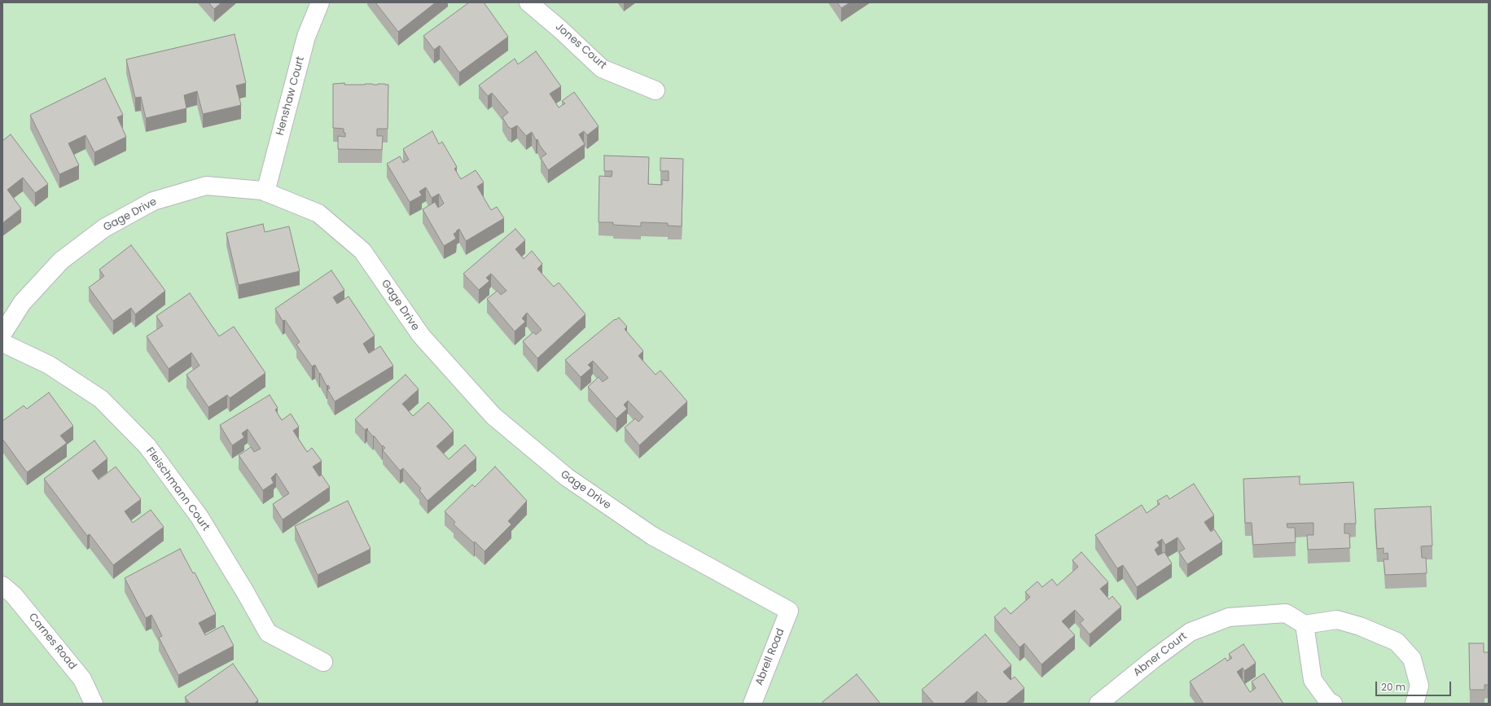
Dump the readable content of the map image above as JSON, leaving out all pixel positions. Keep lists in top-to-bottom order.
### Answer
{
  "streets": {
    "street": [
      "Jones Court",
      "Henshaw Court",
      "Gage Drive",
      "Fleischmann Court",
      "Carnes Road",
      "Abner Court",
      "Abrell Road"
    ]
  },
  "crossings": [
    ["Henshaw Court", "Gage Drive"],
    ["Gage Drive", "Abrell Road"]
  ],
  "scale_bar": "20 m"
}
